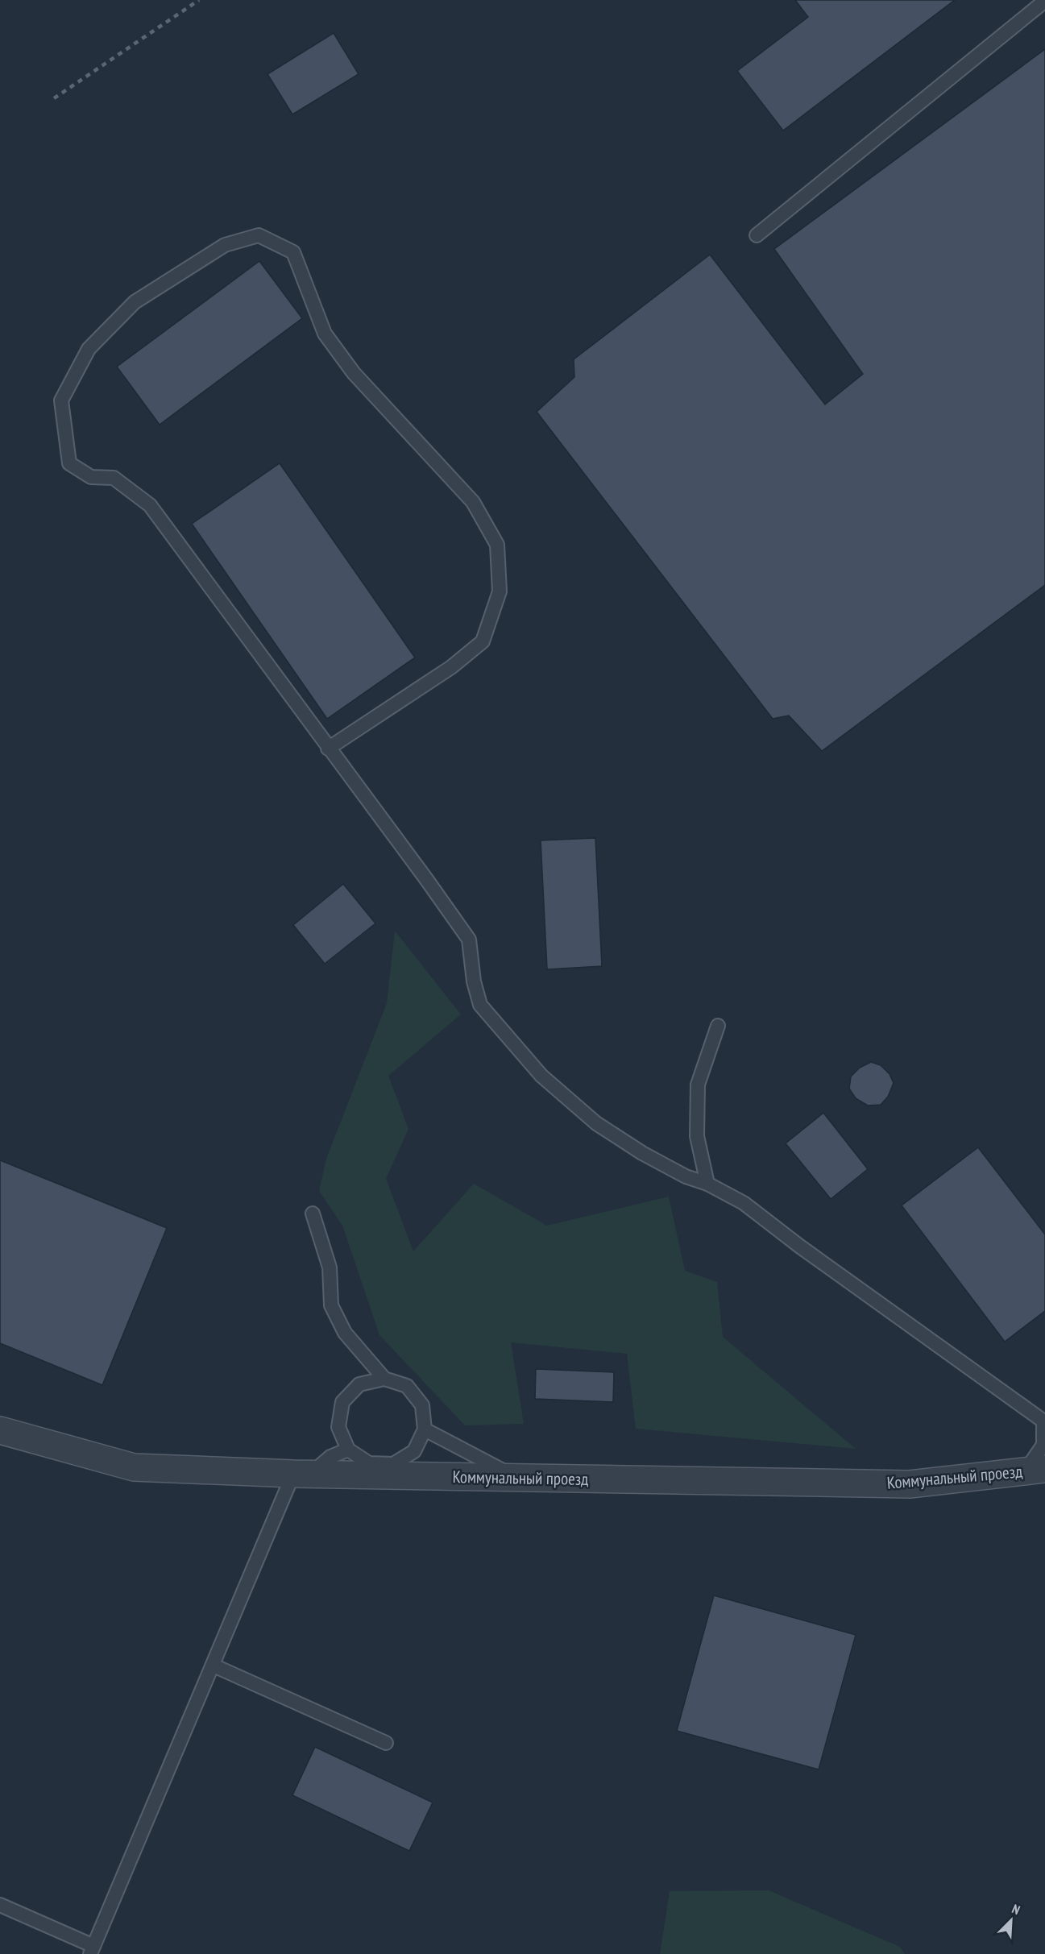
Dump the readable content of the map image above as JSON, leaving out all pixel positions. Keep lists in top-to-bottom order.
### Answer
{
  "streets": {
    "street": ["Коммунальный проезд"]
  },
  "north": "top right"
}
